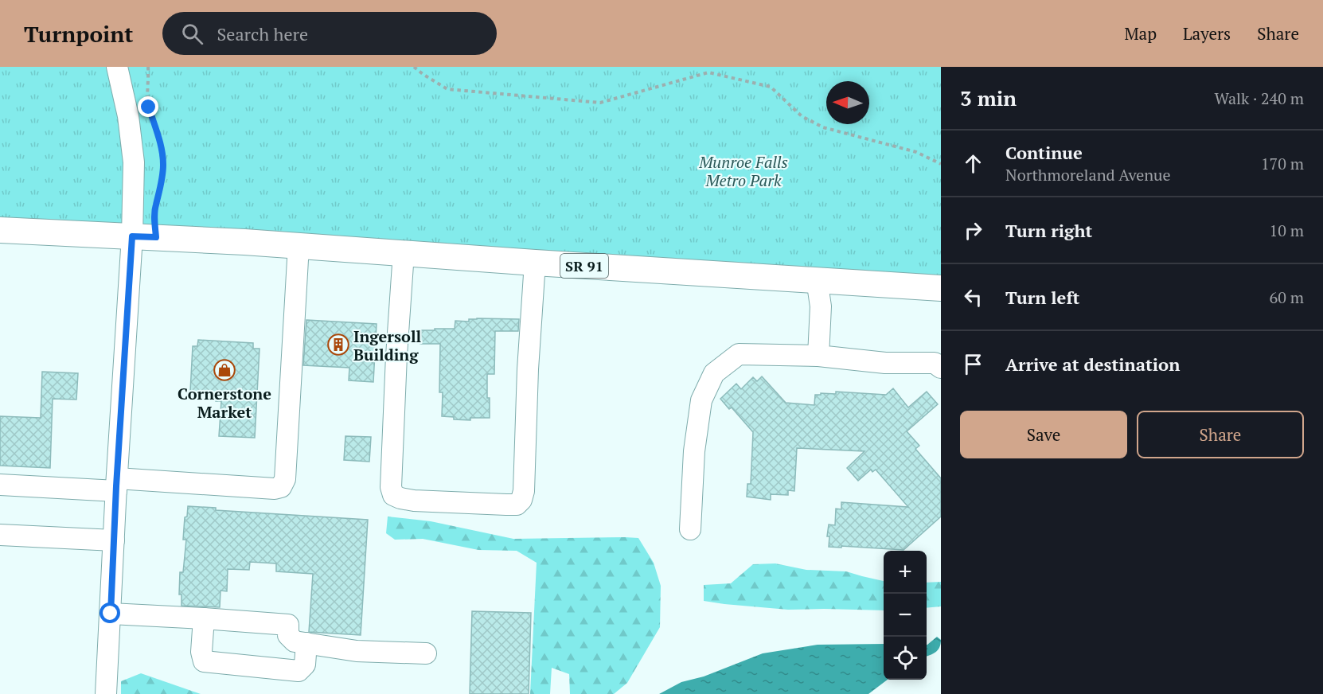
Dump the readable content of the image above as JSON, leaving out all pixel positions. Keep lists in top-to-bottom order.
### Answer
{
  "streets": {
    "main road": ["SR 91"]
  },
  "parks": ["Munroe Falls Metro Park"],
  "places": {
    "building": ["Ingersoll Building"],
    "shop": ["Cornerstone Market"]
  },
  "north": "left",
  "page": {
    "header": "Turnpoint",
    "search": "Search here",
    "nav": ["Map", "Layers", "Share"],
    "heading": ["3 min", "Walk · 240 m"],
    "list": [
      ["Continue", "Northmoreland Avenue", "170 m"],
      ["Turn right", "10 m"],
      ["Turn left", "60 m"],
      "Arrive at destination"
    ],
    "buttons": ["Save", "Share"],
    "map_buttons": ["+", "−"]
  }
}
